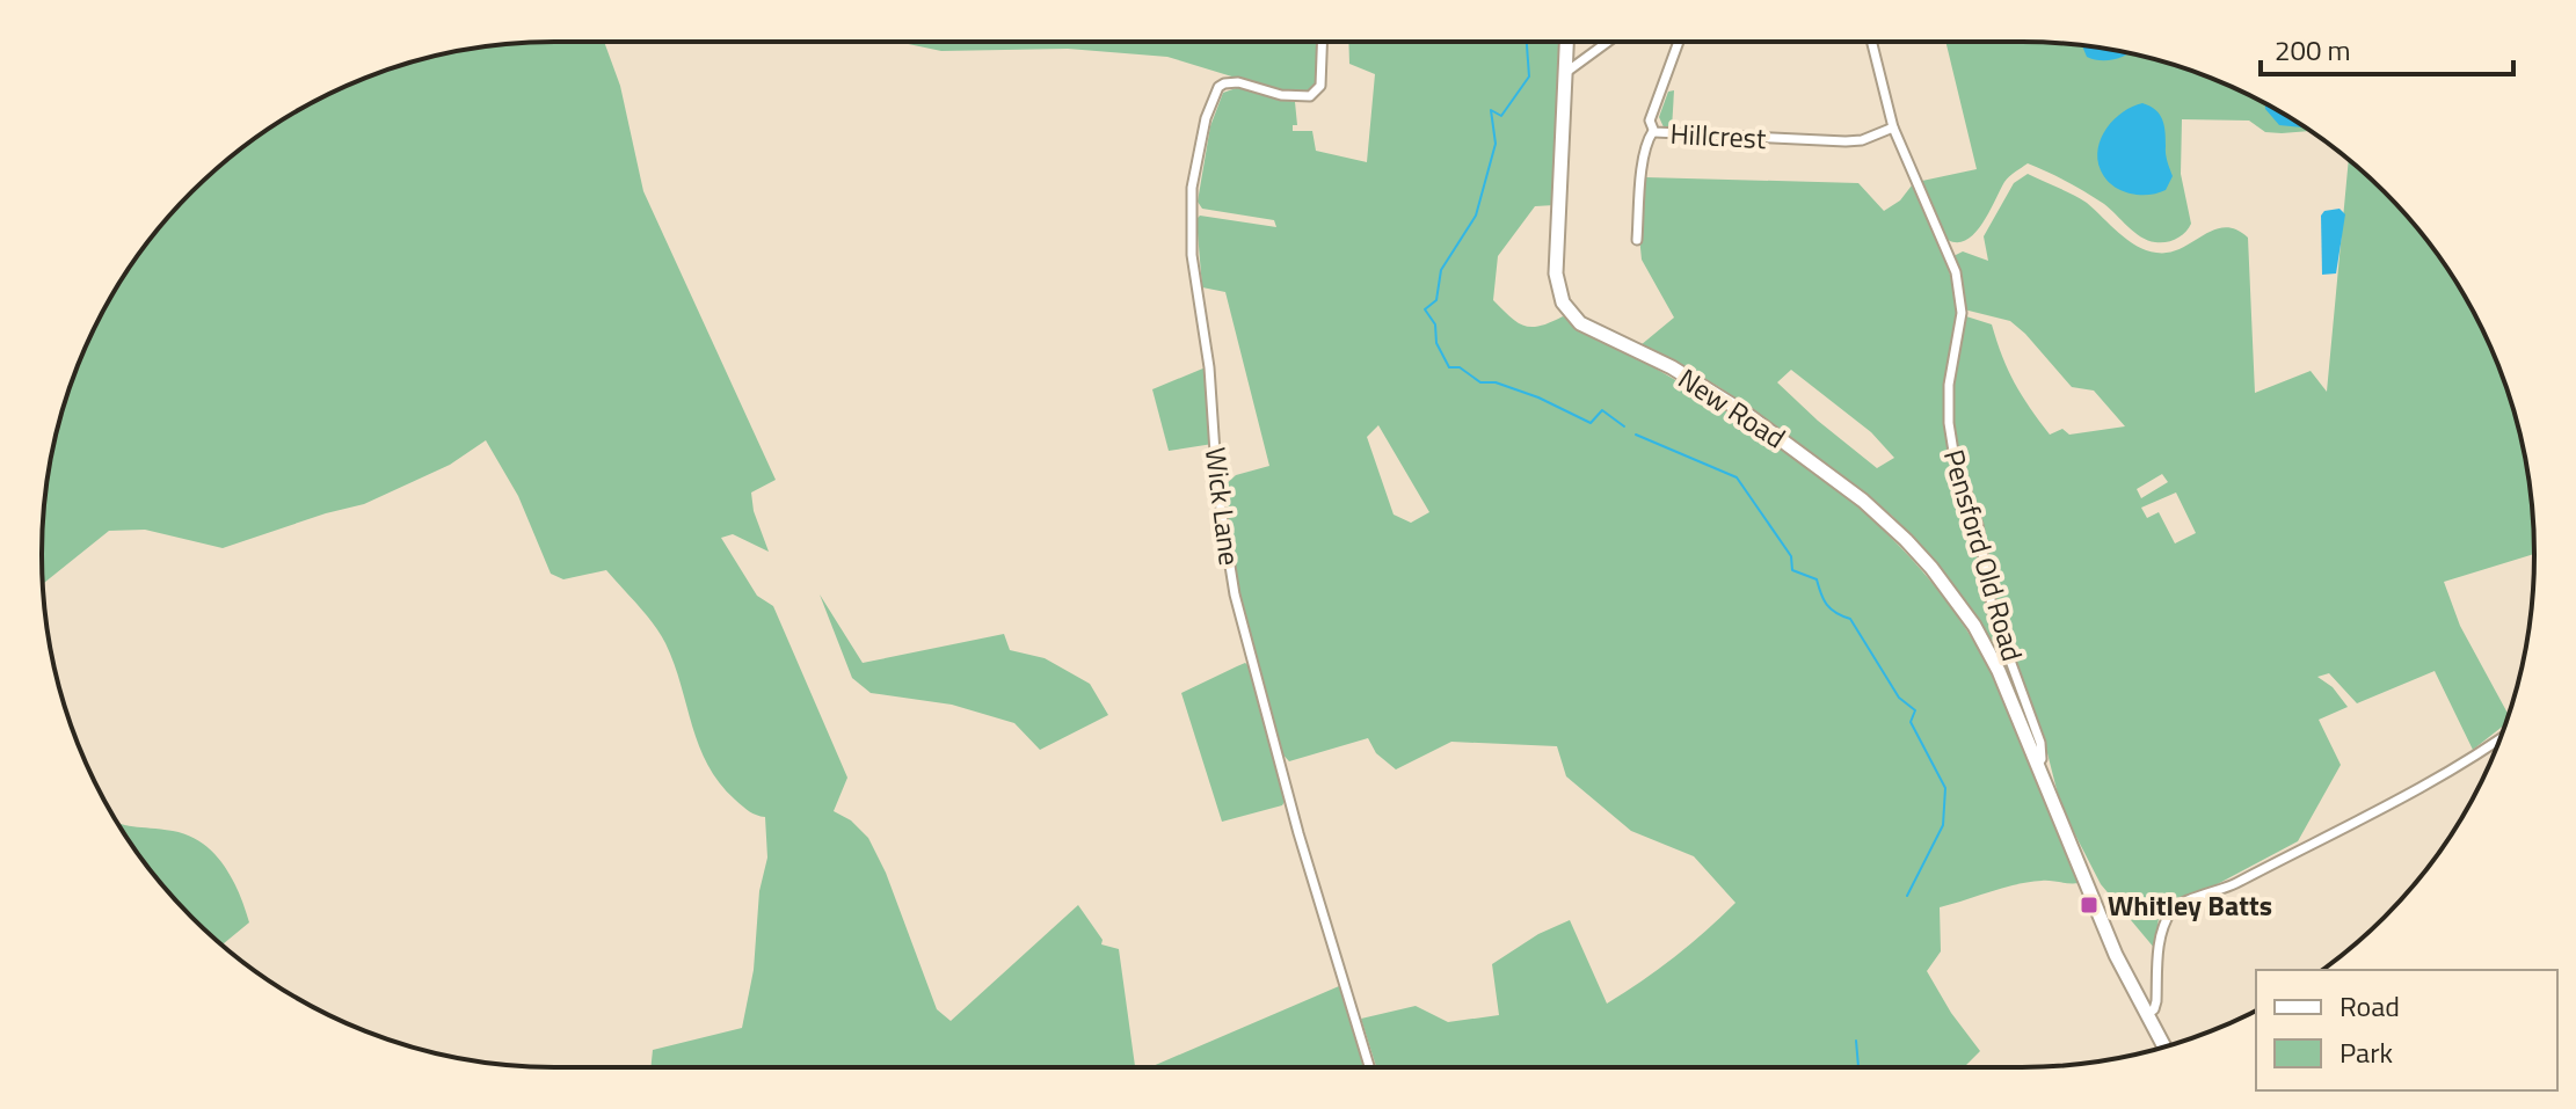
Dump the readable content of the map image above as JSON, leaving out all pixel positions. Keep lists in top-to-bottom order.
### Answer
{
  "streets": {
    "highway": ["New Road"],
    "street": ["Hillcrest", "Wick Lane", "Pensford Old Road"]
  },
  "crossings": [
    ["Hillcrest", "Pensford Old Road"],
    ["New Road", "Pensford Old Road"]
  ],
  "places": {
    "transit": ["Whitley Batts"]
  },
  "legend": ["Road", "Park"],
  "scale_bar": "200 m"
}
